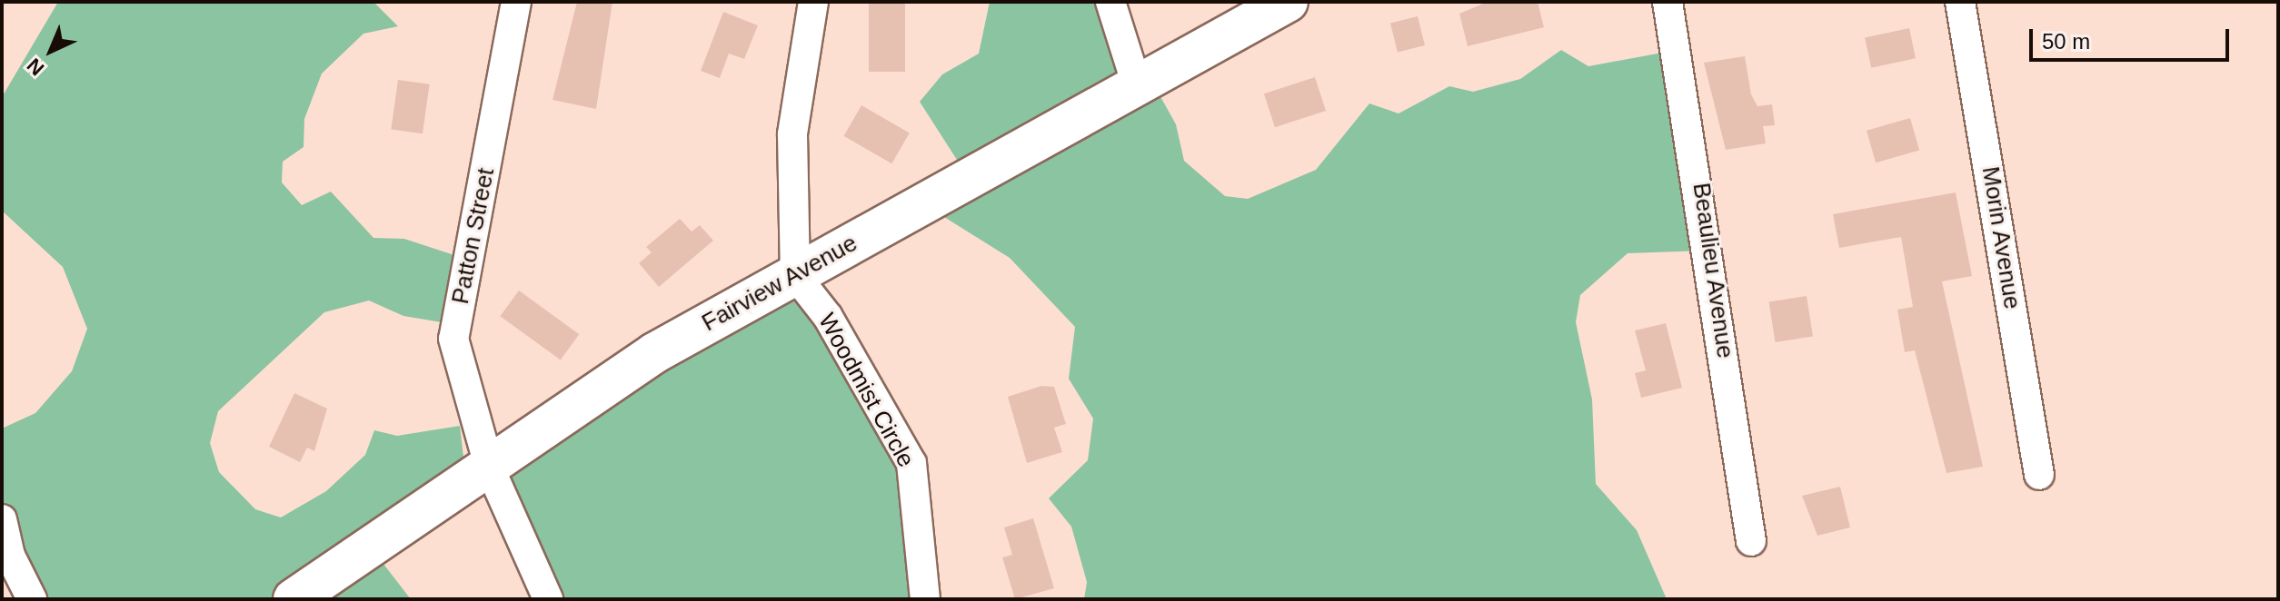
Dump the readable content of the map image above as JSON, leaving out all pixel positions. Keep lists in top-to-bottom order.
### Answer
{
  "streets": {
    "main road": ["Fairview Avenue"],
    "street": [
      "Patton Street",
      "Morin Avenue",
      "Beaulieu Avenue",
      "Woodmist Circle"
    ]
  },
  "crossings": [
    ["Patton Street", "Fairview Avenue"],
    ["Fairview Avenue", "Woodmist Circle"]
  ],
  "scale_bar": "50 m",
  "north": "bottom left"
}
